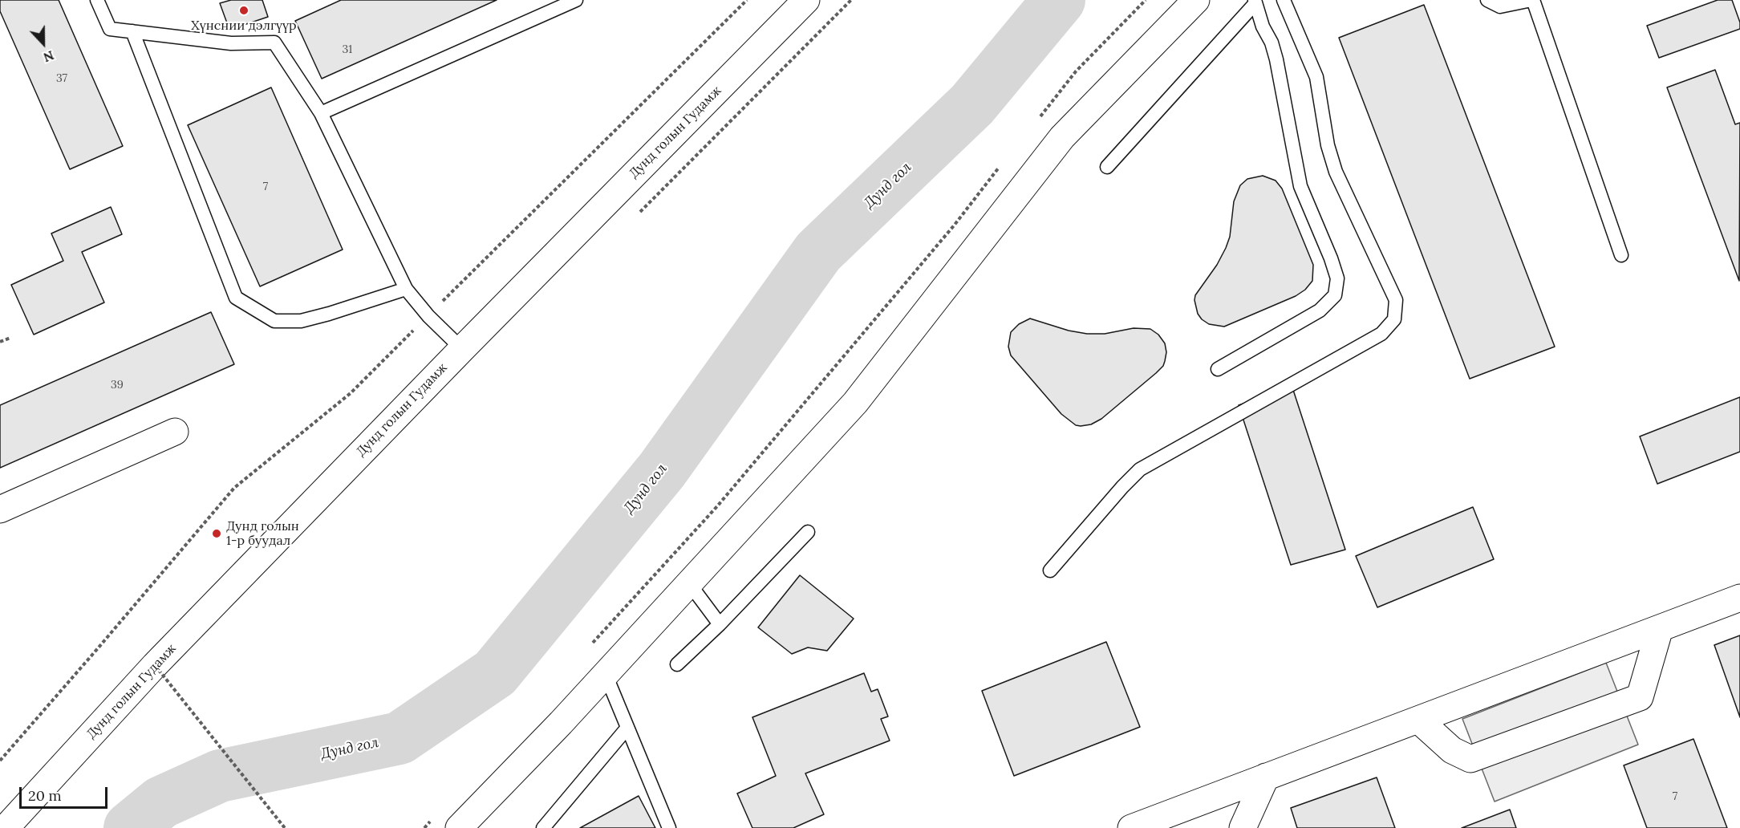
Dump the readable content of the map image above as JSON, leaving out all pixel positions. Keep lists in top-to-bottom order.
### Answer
{
  "streets": {
    "street": ["Дунд голын Гудамж"]
  },
  "water": ["Дунд гол"],
  "places": ["Хүнснии дэлгүүр", "Дунд голын 1-р буудал"],
  "house_numbers": [
    "31",
    "37",
    "7",
    "39",
    "7"
  ],
  "scale_bar": "20 m",
  "north": "bottom"
}
